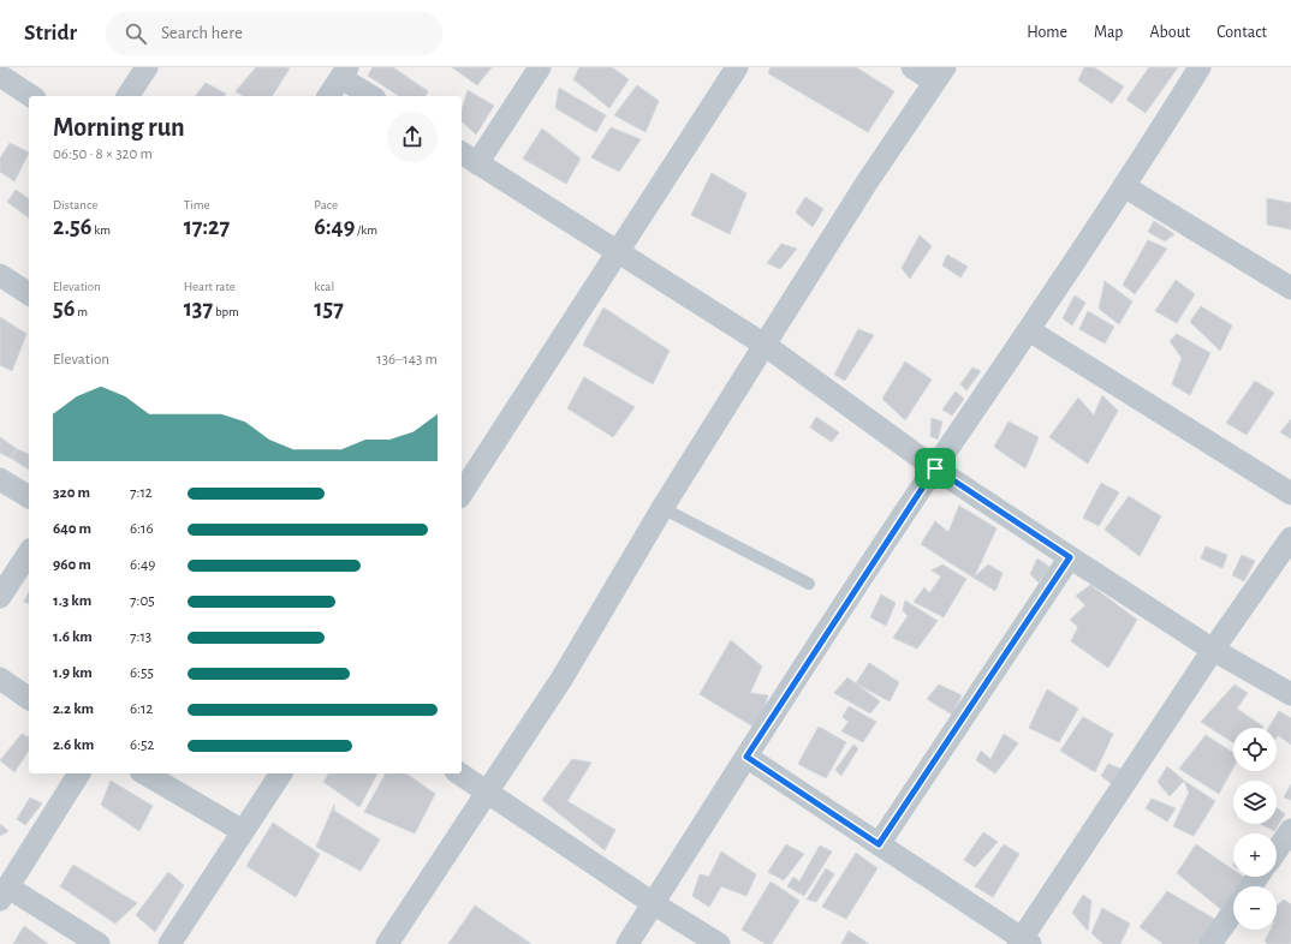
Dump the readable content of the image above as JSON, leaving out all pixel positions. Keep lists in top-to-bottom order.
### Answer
{
  "page": {
    "header": "Stridr",
    "search": "Search here",
    "nav": [
      "Home",
      "Map",
      "About",
      "Contact"
    ],
    "heading": ["Morning run", "06:50 · 8 × 320 m"],
    "stats": [
      ["Distance", "2.56 km"],
      ["Time", "17:27"],
      ["Pace", "6:49 /km"],
      ["Elevation", "56 m"],
      ["Heart rate", "137 bpm"],
      ["kcal", "157"]
    ],
    "chart": ["Elevation", "136–143 m"],
    "list": [
      {
        "name": "320 m",
        "note": "7:12"
      },
      {
        "name": "640 m",
        "note": "6:16"
      },
      {
        "name": "960 m",
        "note": "6:49"
      },
      {
        "name": "1.3 km",
        "note": "7:05"
      },
      {
        "name": "1.6 km",
        "note": "7:13"
      },
      {
        "name": "1.9 km",
        "note": "6:55"
      },
      {
        "name": "2.2 km",
        "note": "6:12"
      },
      {
        "name": "2.6 km",
        "note": "6:52"
      }
    ],
    "map_buttons": ["+", "−"]
  }
}
